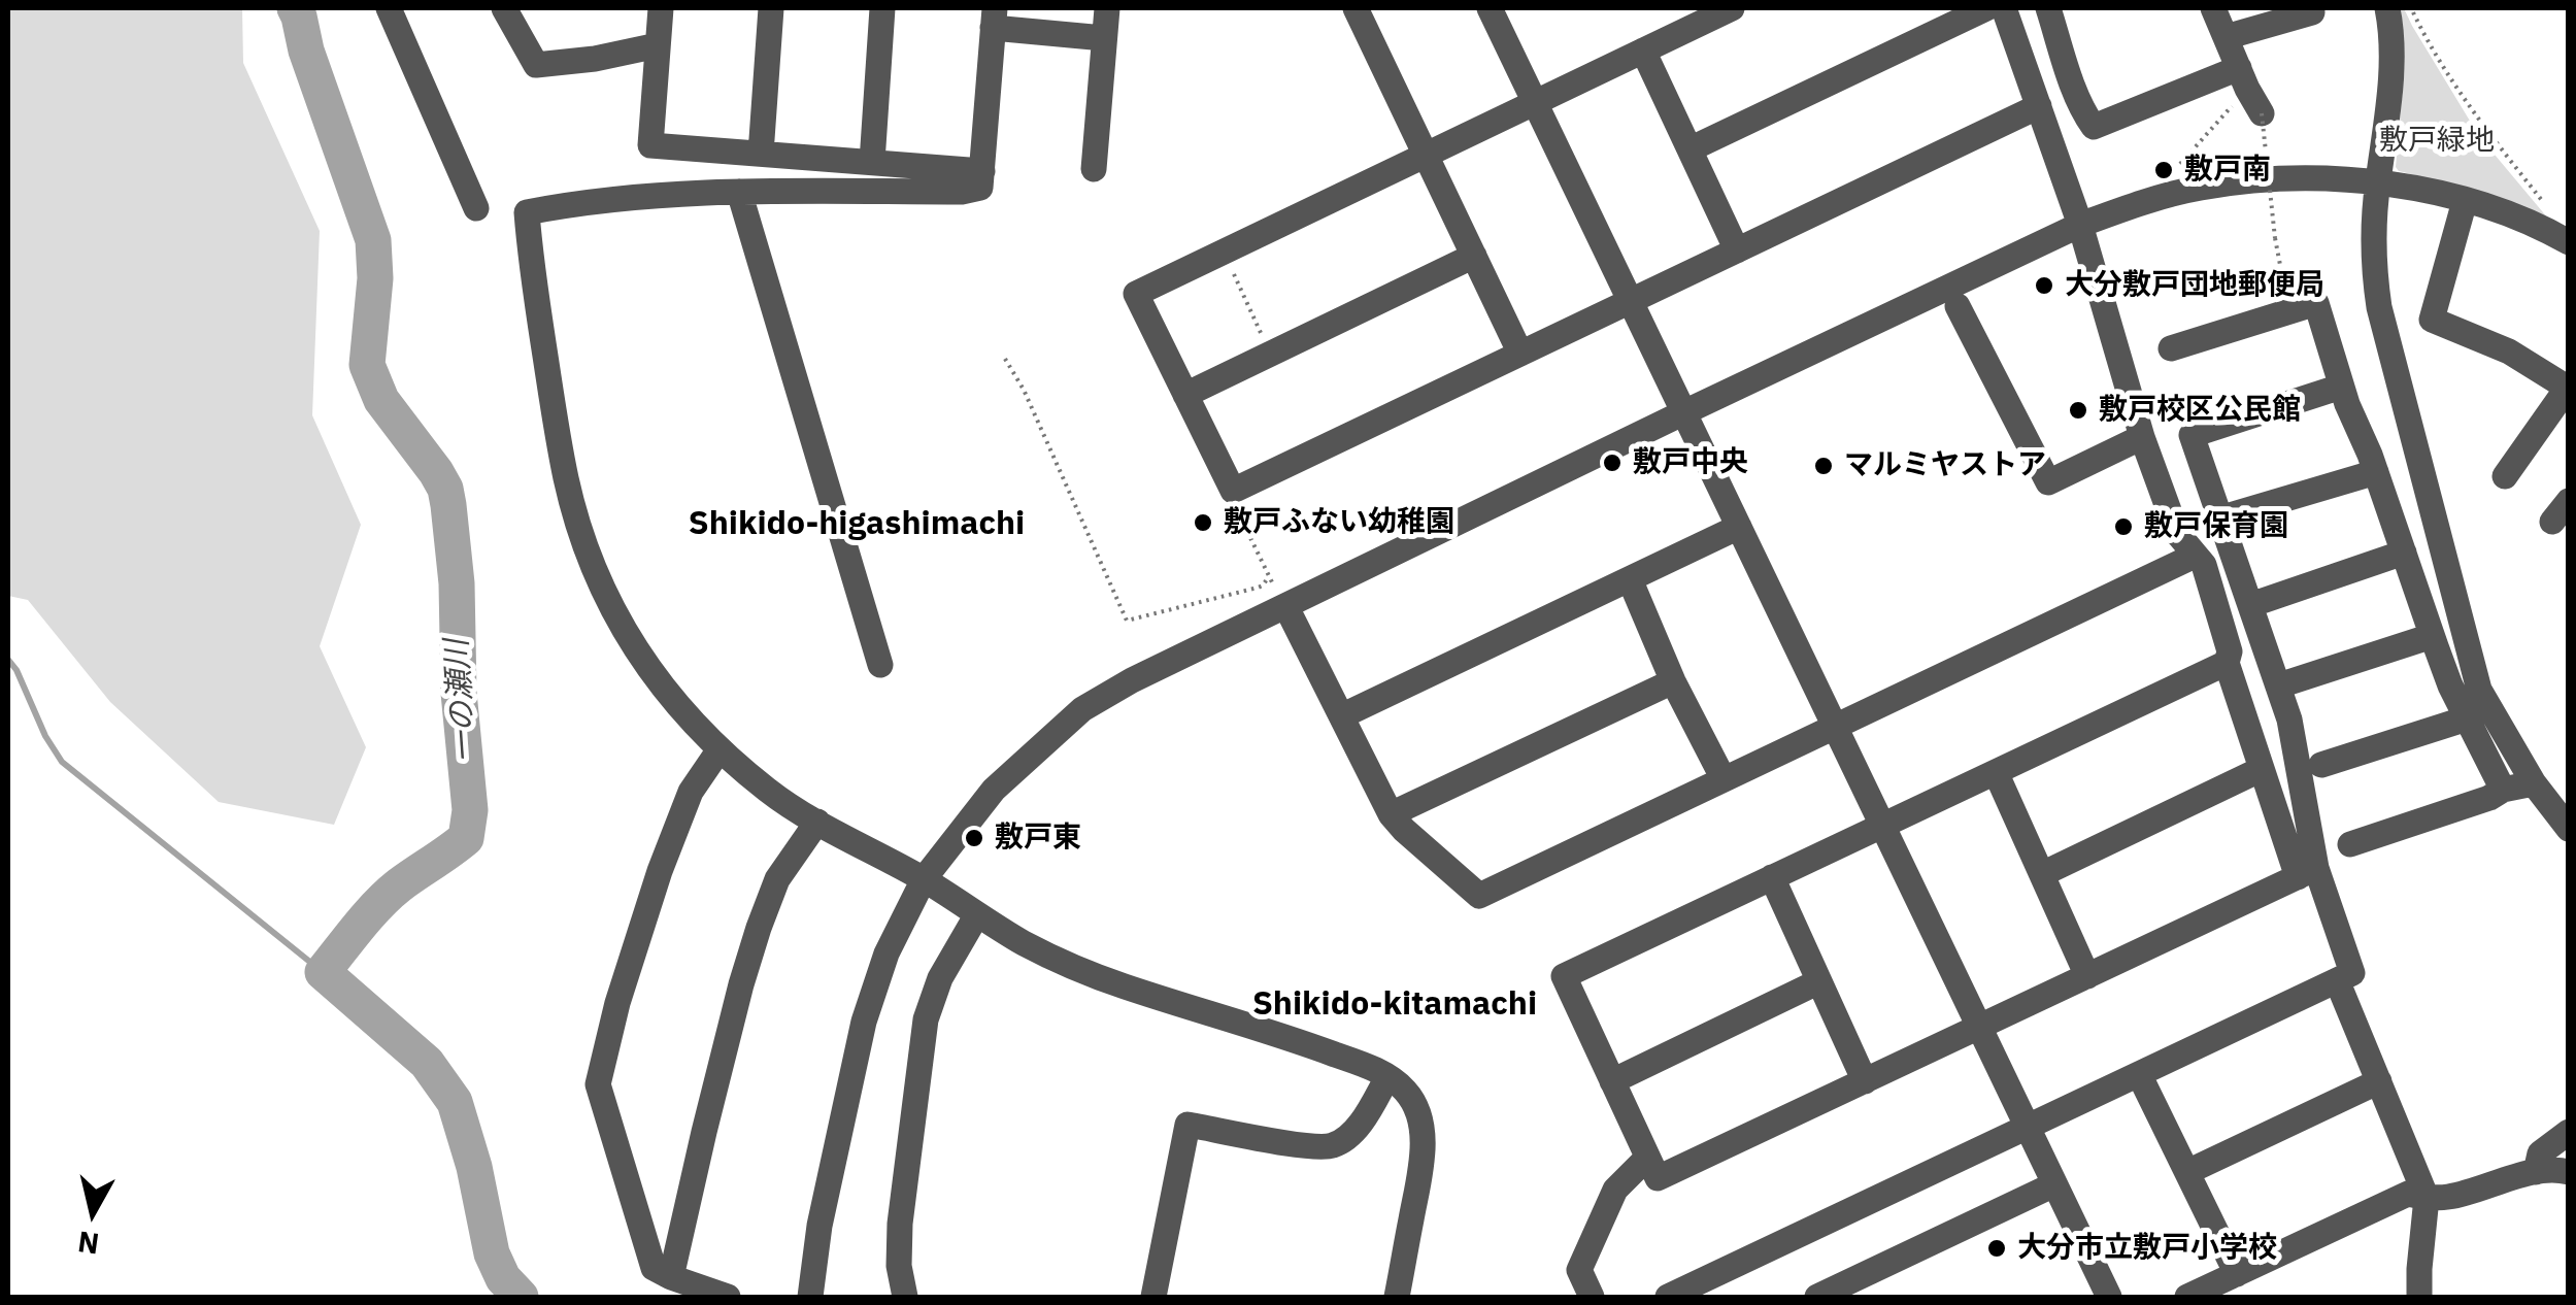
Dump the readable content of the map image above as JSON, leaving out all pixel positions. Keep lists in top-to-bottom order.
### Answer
{
  "districts": ["Shikido-higashimachi", "Shikido-kitamachi"],
  "water": ["一の瀬川"],
  "parks": ["敷戸緑地"],
  "places": [
    "敷戸南",
    "大分敷戸団地郵便局",
    "敷戸校区公民館",
    "敷戸中央",
    "マルミヤストア",
    "敷戸ふない幼稚園",
    "敷戸保育園",
    "敷戸東",
    "大分市立敷戸小学校"
  ],
  "north": "bottom"
}
